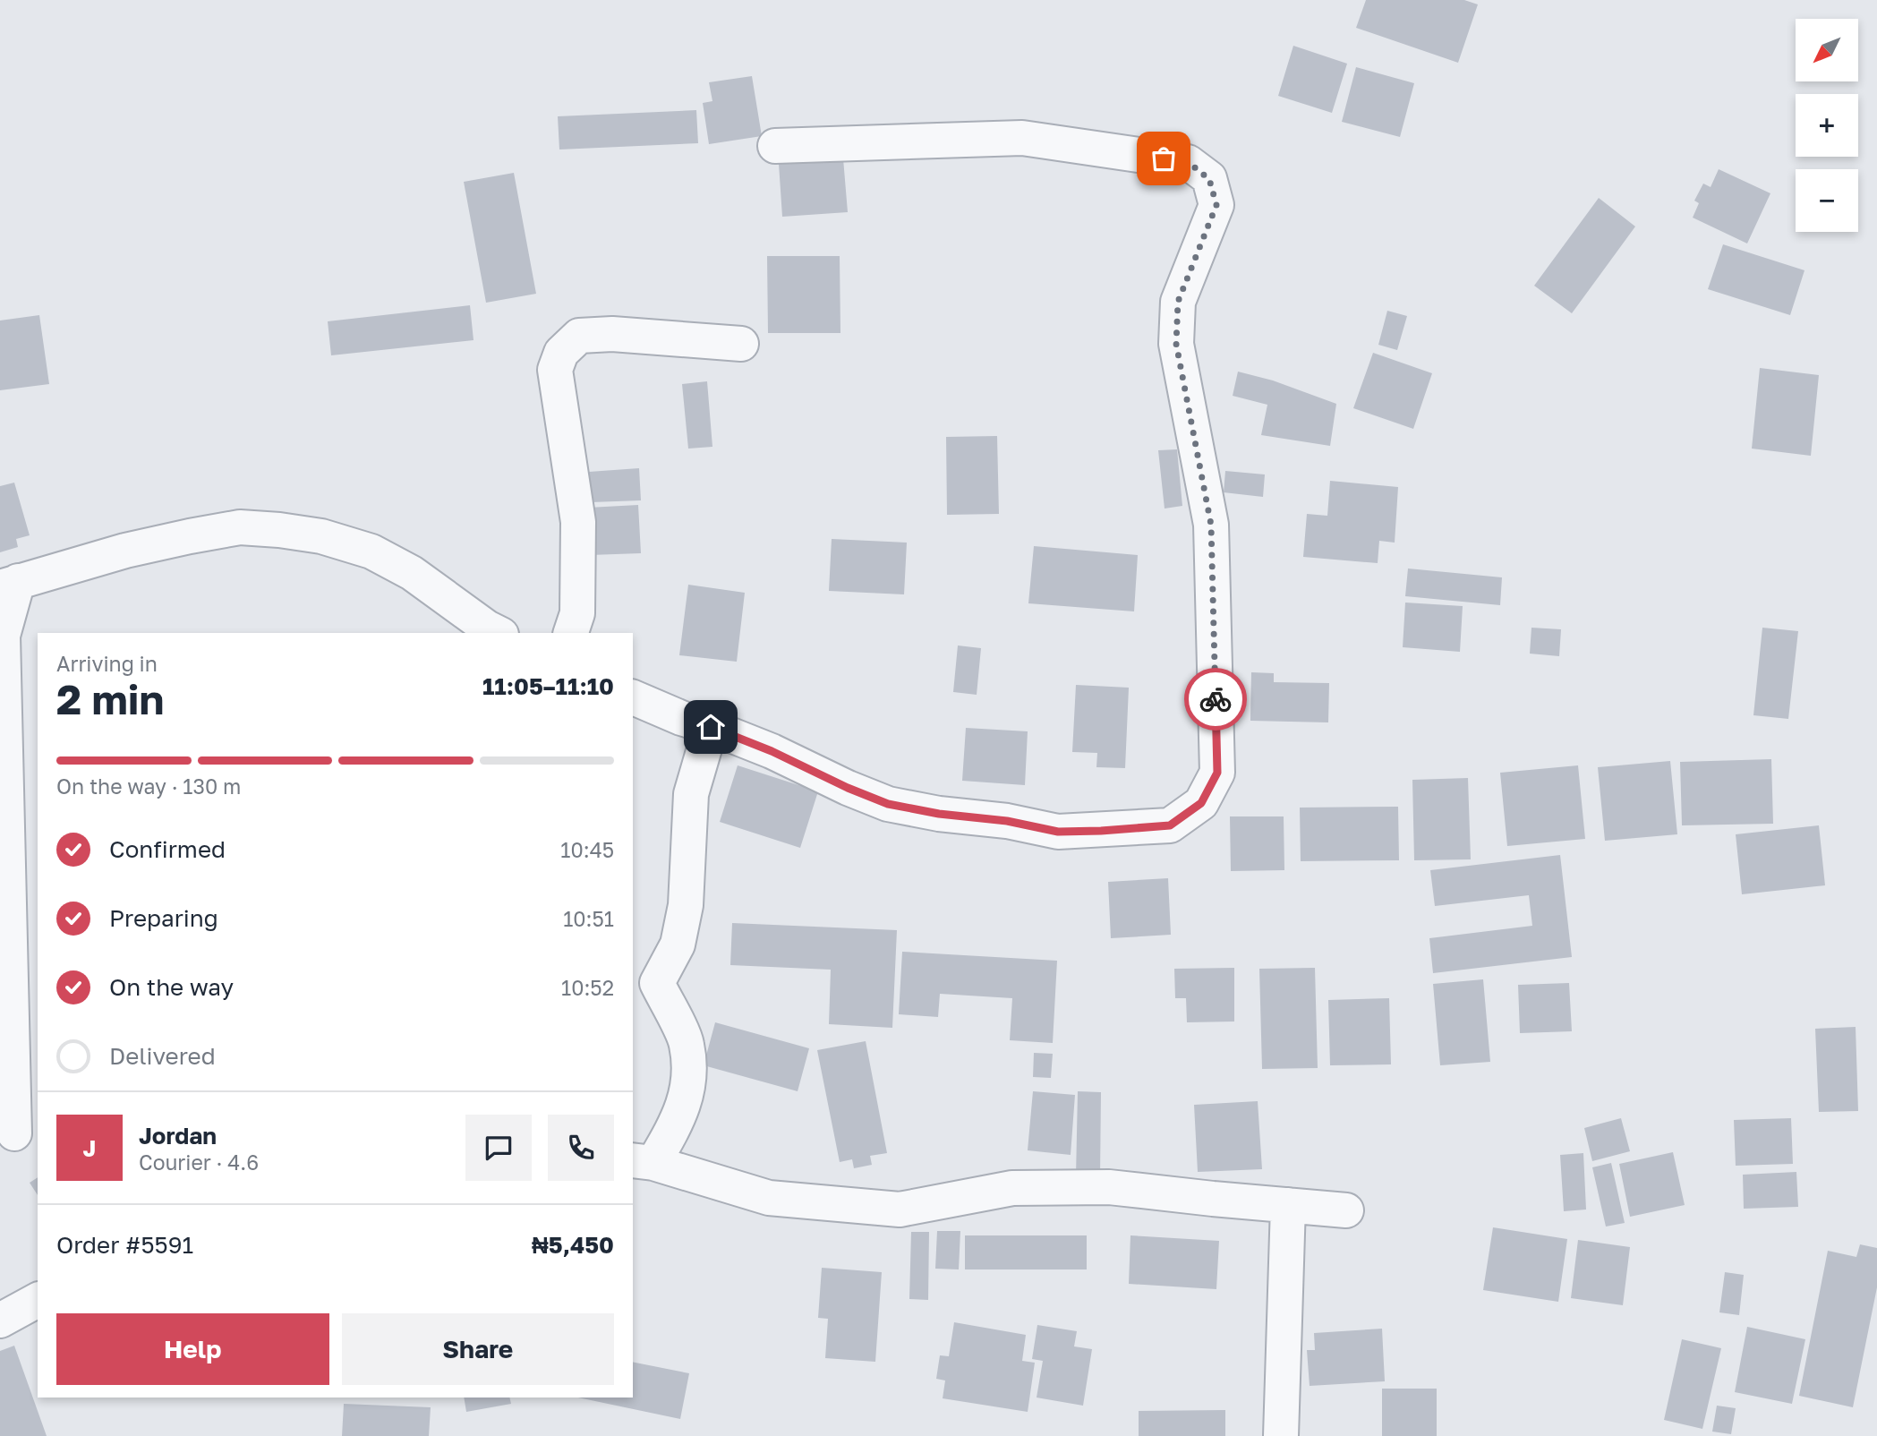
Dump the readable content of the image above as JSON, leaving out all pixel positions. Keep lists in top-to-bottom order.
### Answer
{
  "north": "bottom left",
  "page": {
    "map_buttons": ["+", "−"],
    "heading": ["2 min", "Arriving in", "11:05–11:10"],
    "panel": [
      "Jordan",
      "Courier · 4.6",
      "Order #5591",
      "₦5,450"
    ],
    "bar": "On the way · 130 m",
    "list": [
      ["Confirmed", "10:45"],
      ["Preparing", "10:51"],
      ["On the way", "10:52"],
      "Delivered"
    ],
    "round": "J",
    "buttons": ["Help", "Share"]
  }
}
